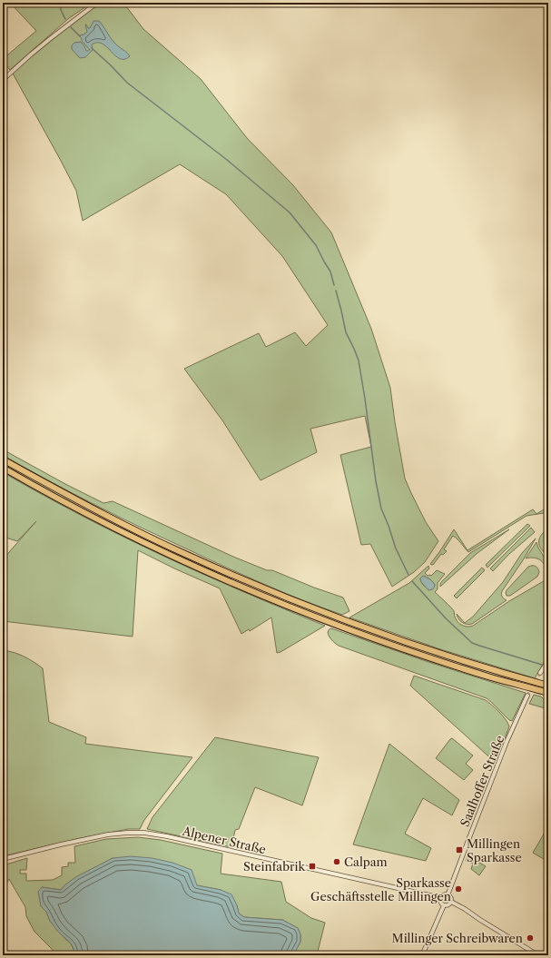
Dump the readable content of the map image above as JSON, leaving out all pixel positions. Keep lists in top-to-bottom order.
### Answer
{
  "streets": {
    "street": ["Saalhoffer Straße", "Alpener Straße"]
  },
  "crossings": [
    ["Saalhoffer Straße", "Alpener Straße"]
  ],
  "places": {
    "transit": ["Millingen Sparkasse", "Steinfabrik"],
    "other": ["Calpam", "Sparkasse Geschäftsstelle Millingen", "Millinger Schreibwaren"]
  }
}
